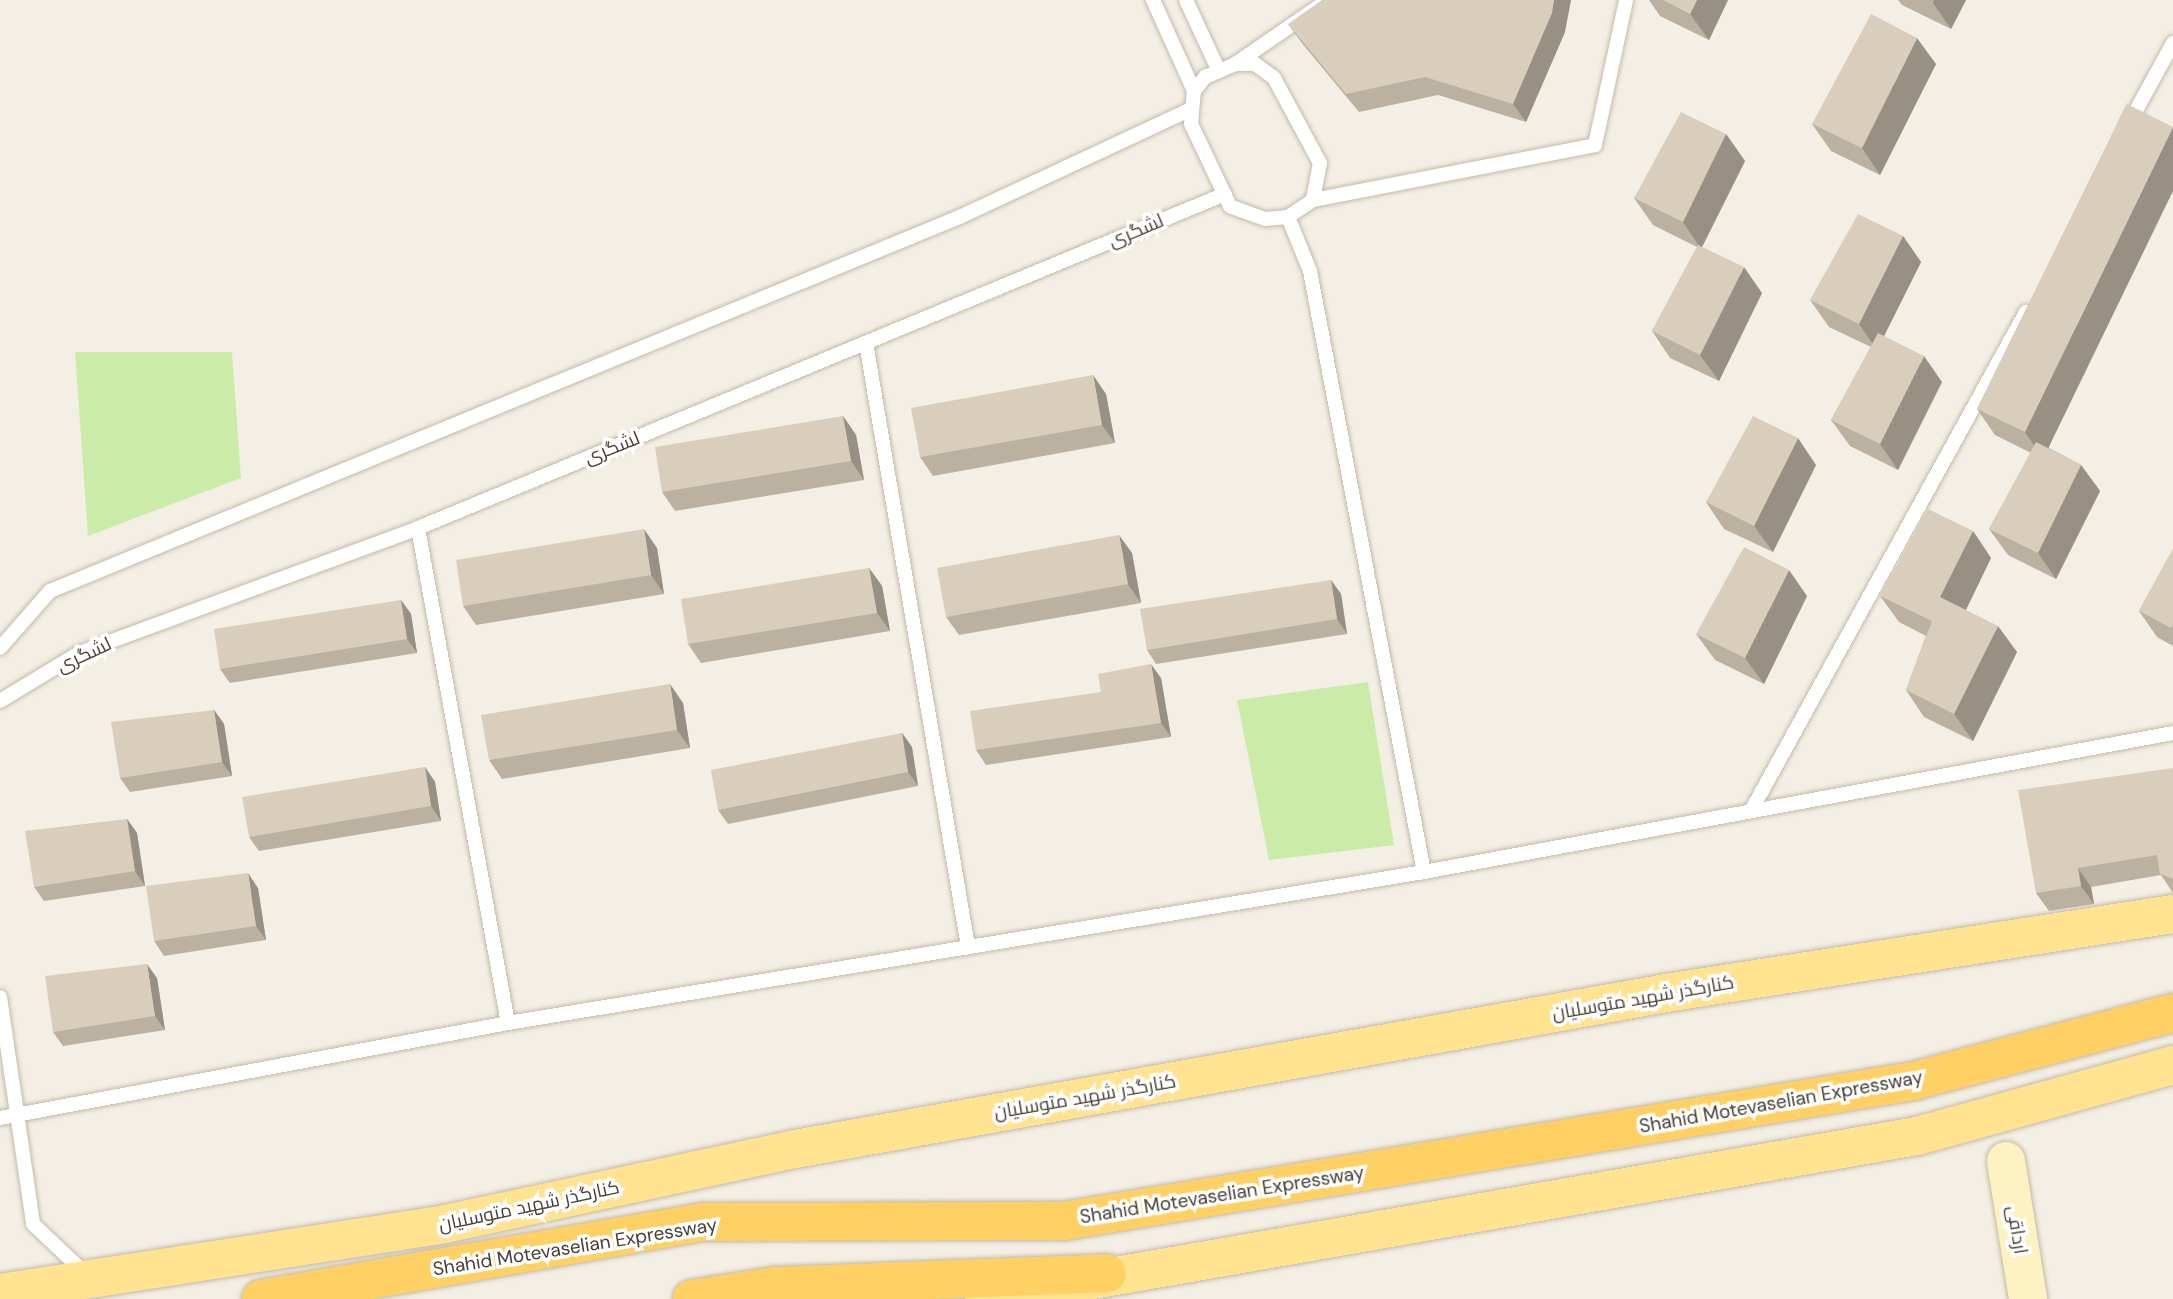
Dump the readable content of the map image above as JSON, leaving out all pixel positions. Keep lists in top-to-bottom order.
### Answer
{
  "streets": {
    "highway": ["Shahid Motevaselian Expressway"],
    "main road": ["کنارگذر شهید متوسلیان"],
    "street": ["ارداقی"],
    "lane": ["لشگری"]
  }
}
